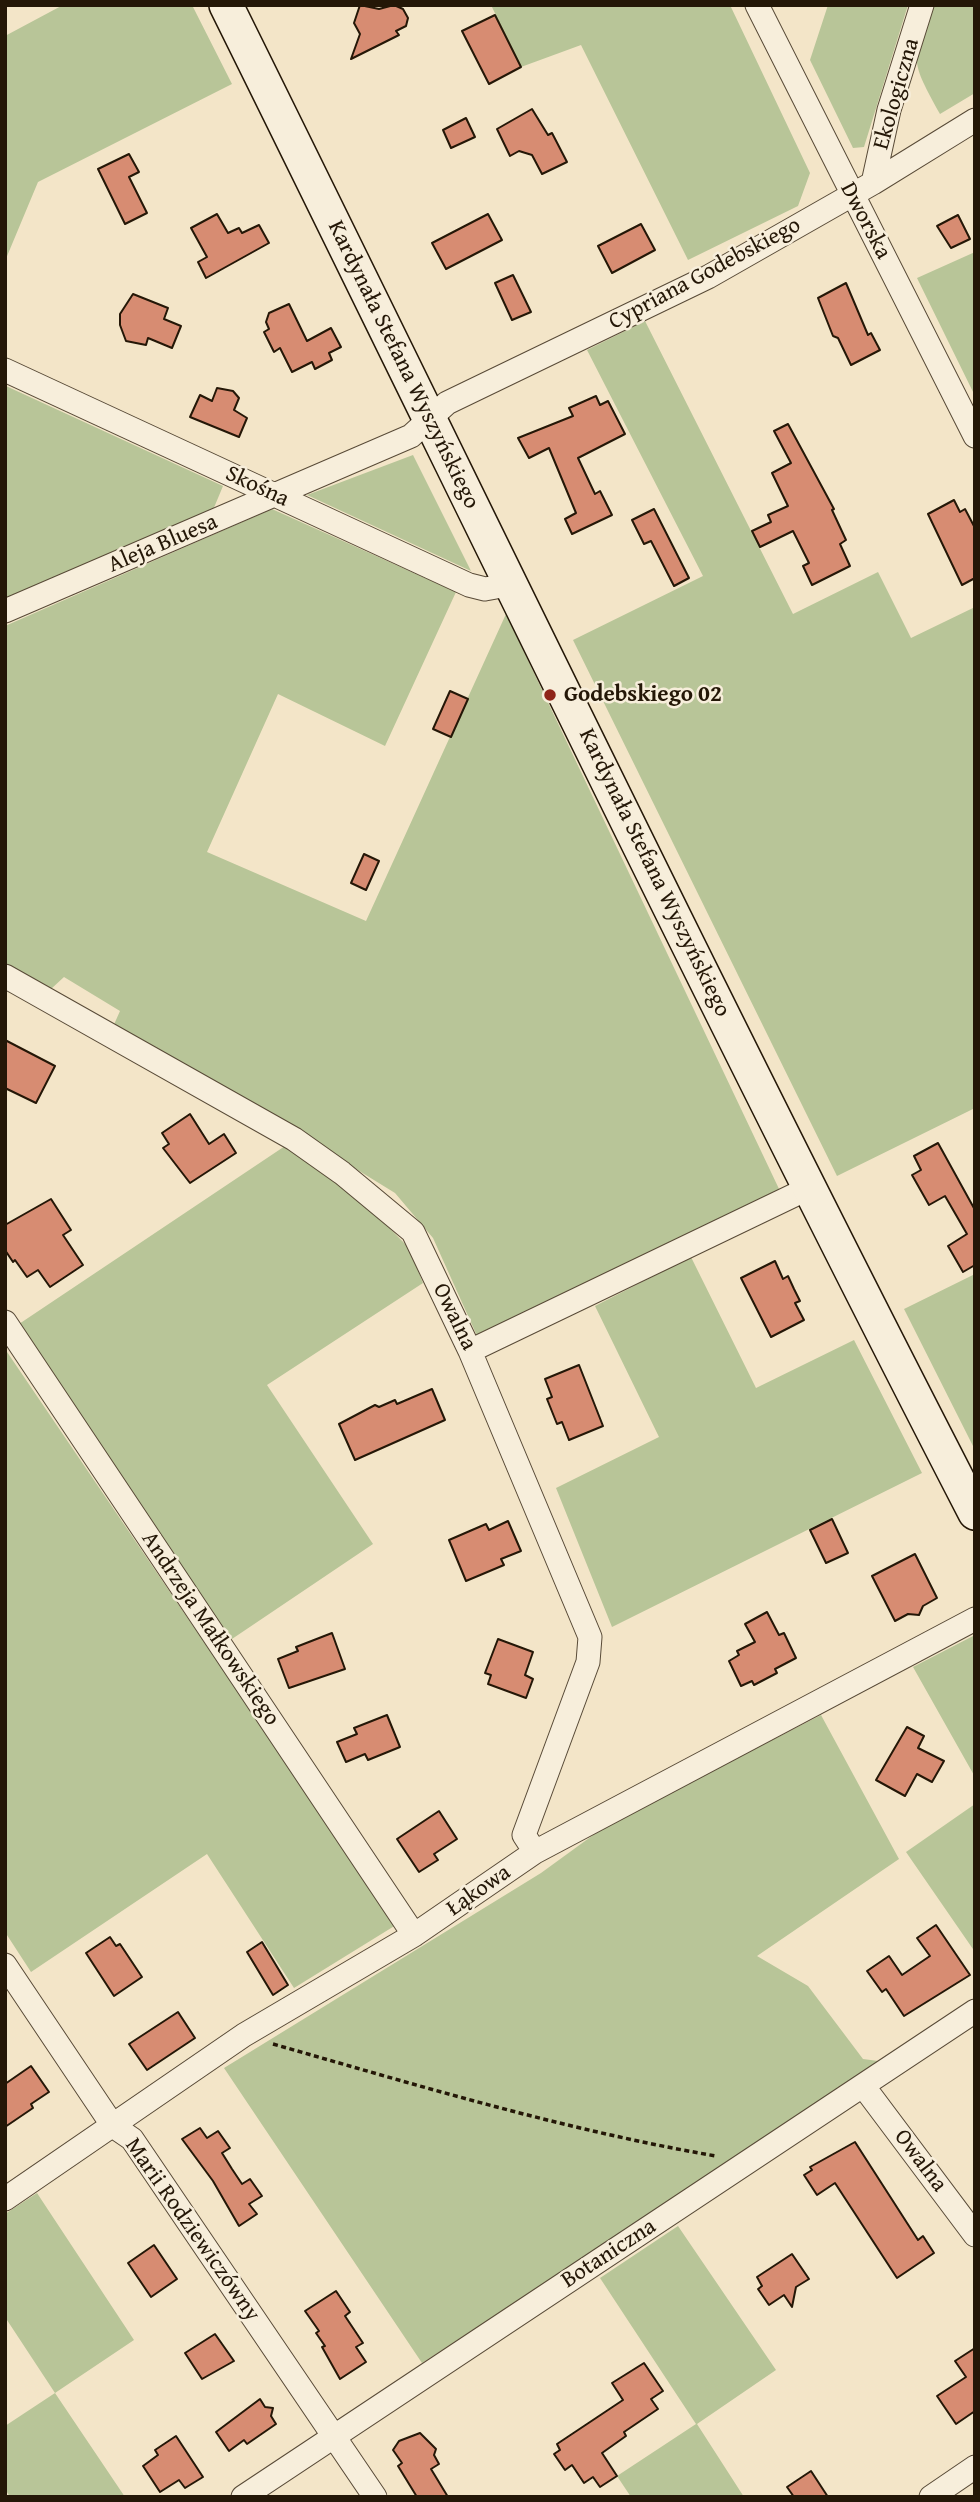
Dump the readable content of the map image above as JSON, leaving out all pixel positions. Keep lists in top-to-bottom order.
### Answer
{
  "streets": {
    "main road": ["Kardynała Stefana Wyszyńskiego"],
    "street": [
      "Ekologiczna",
      "Dworska",
      "Cypriana Godebskiego",
      "Skośna",
      "Aleja Bluesa",
      "Owalna",
      "Andrzeja Małkowskiego",
      "Łąkowa",
      "Marii Rodziewiczówny",
      "Botaniczna"
    ]
  },
  "crossings": [
    ["Ekologiczna", "Cypriana Godebskiego"],
    ["Dworska", "Cypriana Godebskiego"],
    ["Cypriana Godebskiego", "Kardynała Stefana Wyszyńskiego"],
    ["Cypriana Godebskiego", "Aleja Bluesa"],
    ["Kardynała Stefana Wyszyńskiego", "Skośna"],
    ["Kardynała Stefana Wyszyńskiego", "Aleja Bluesa"],
    ["Skośna", "Aleja Bluesa"],
    ["Owalna", "Łąkowa"],
    ["Owalna", "Botaniczna"],
    ["Andrzeja Małkowskiego", "Łąkowa"],
    ["Łąkowa", "Marii Rodziewiczówny"],
    ["Marii Rodziewiczówny", "Botaniczna"]
  ],
  "places": ["Godebskiego 02"]
}
